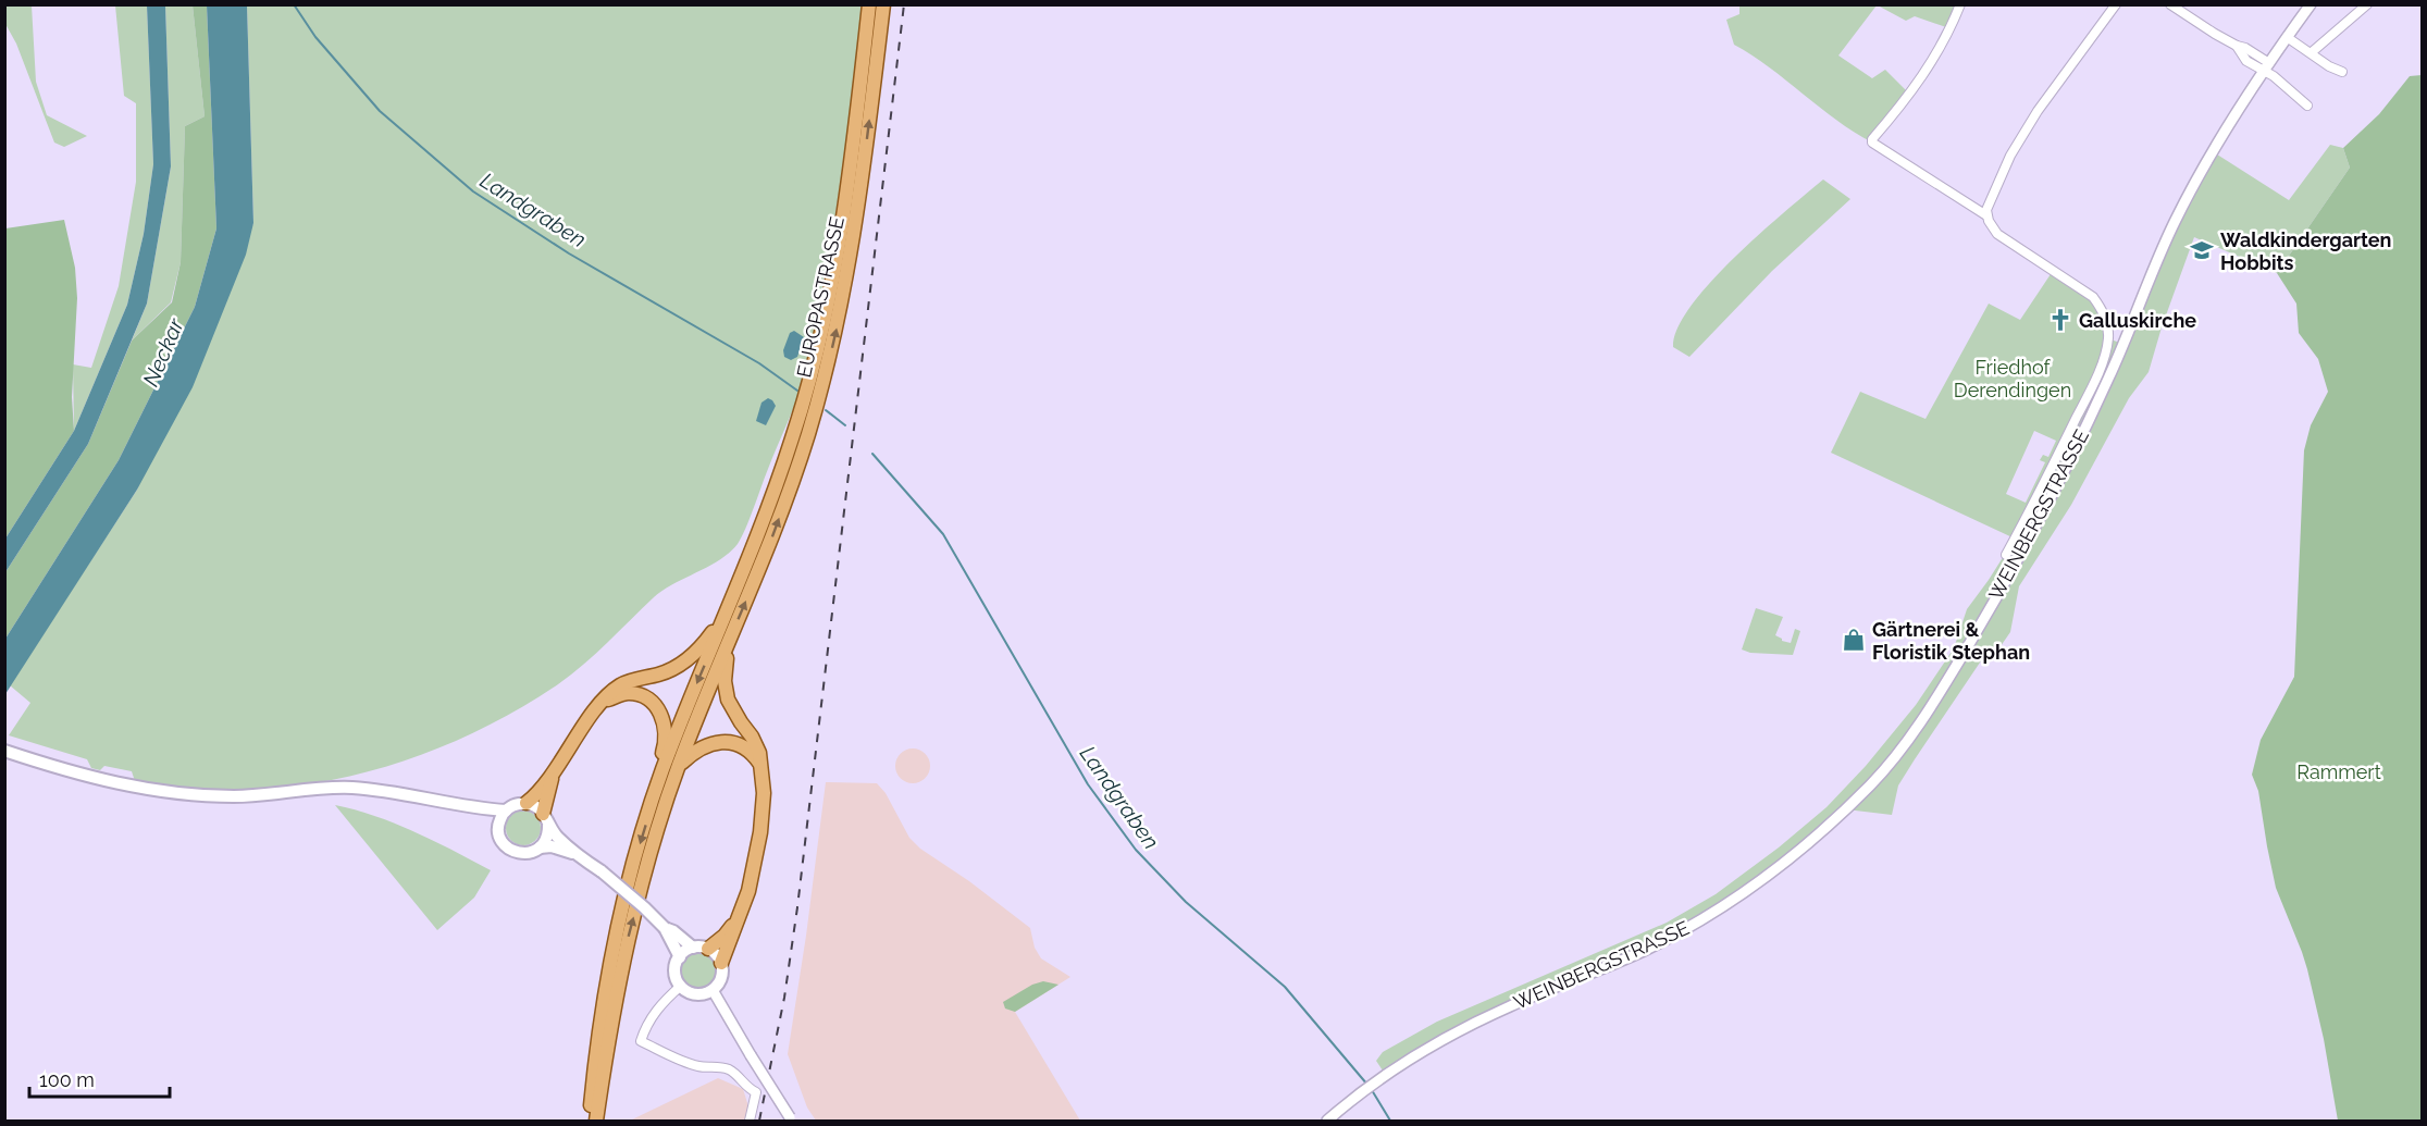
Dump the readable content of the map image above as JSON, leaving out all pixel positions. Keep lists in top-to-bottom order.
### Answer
{
  "streets": {
    "main road": ["EUROPASTRASSE"],
    "street": ["WEINBERGSTRASSE"]
  },
  "water": ["Landgraben", "Neckar"],
  "parks": ["Friedhof Derendingen", "Rammert"],
  "places": {
    "school or university": ["Waldkindergarten Hobbits"],
    "church": ["Galluskirche"],
    "shop": ["Gärtnerei & Floristik Stephan"]
  },
  "scale_bar": "100 m"
}
